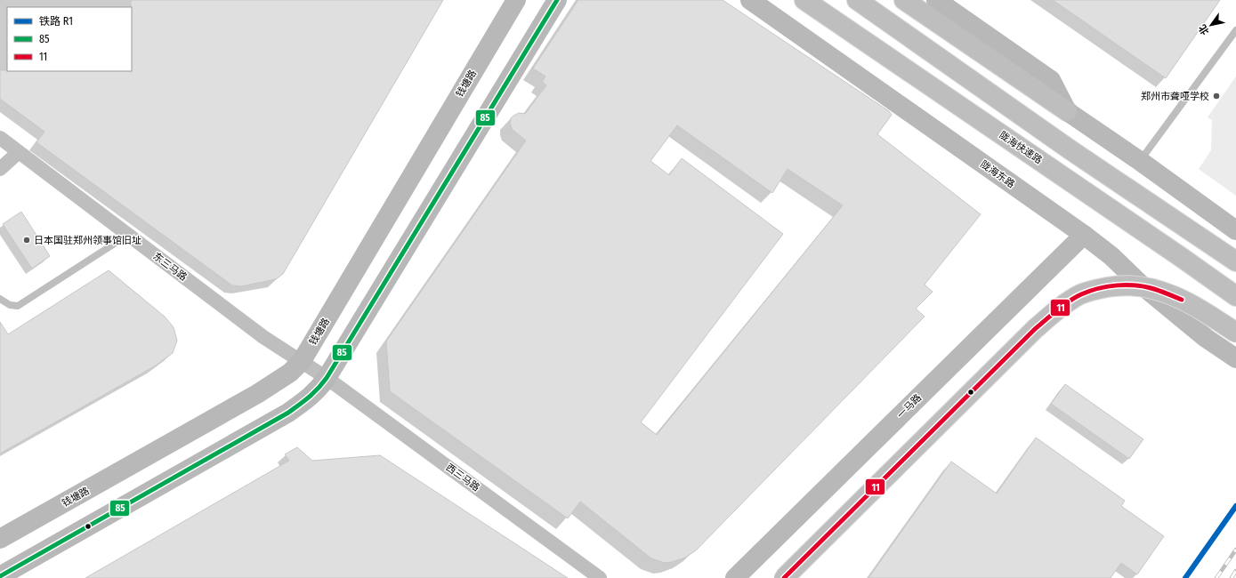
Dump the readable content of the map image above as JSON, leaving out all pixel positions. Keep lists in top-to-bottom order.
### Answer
{
  "streets": {
    "highway": ["陇海快速路"],
    "main road": ["钱塘路", "陇海东路", "一马路"],
    "street": ["东三马路", "西三马路"]
  },
  "crossings": [
    ["钱塘路", "东三马路"],
    ["陇海东路", "一马路"],
    ["东三马路", "西三马路"]
  ],
  "places": ["郑州市聋哑学校", "日本国驻郑州领事馆旧址"],
  "lines": ["transit line 85", "transit line 11", "rail line R1"],
  "legend": ["铁路 R1", "85", "11"],
  "north": "bottom left"
}
